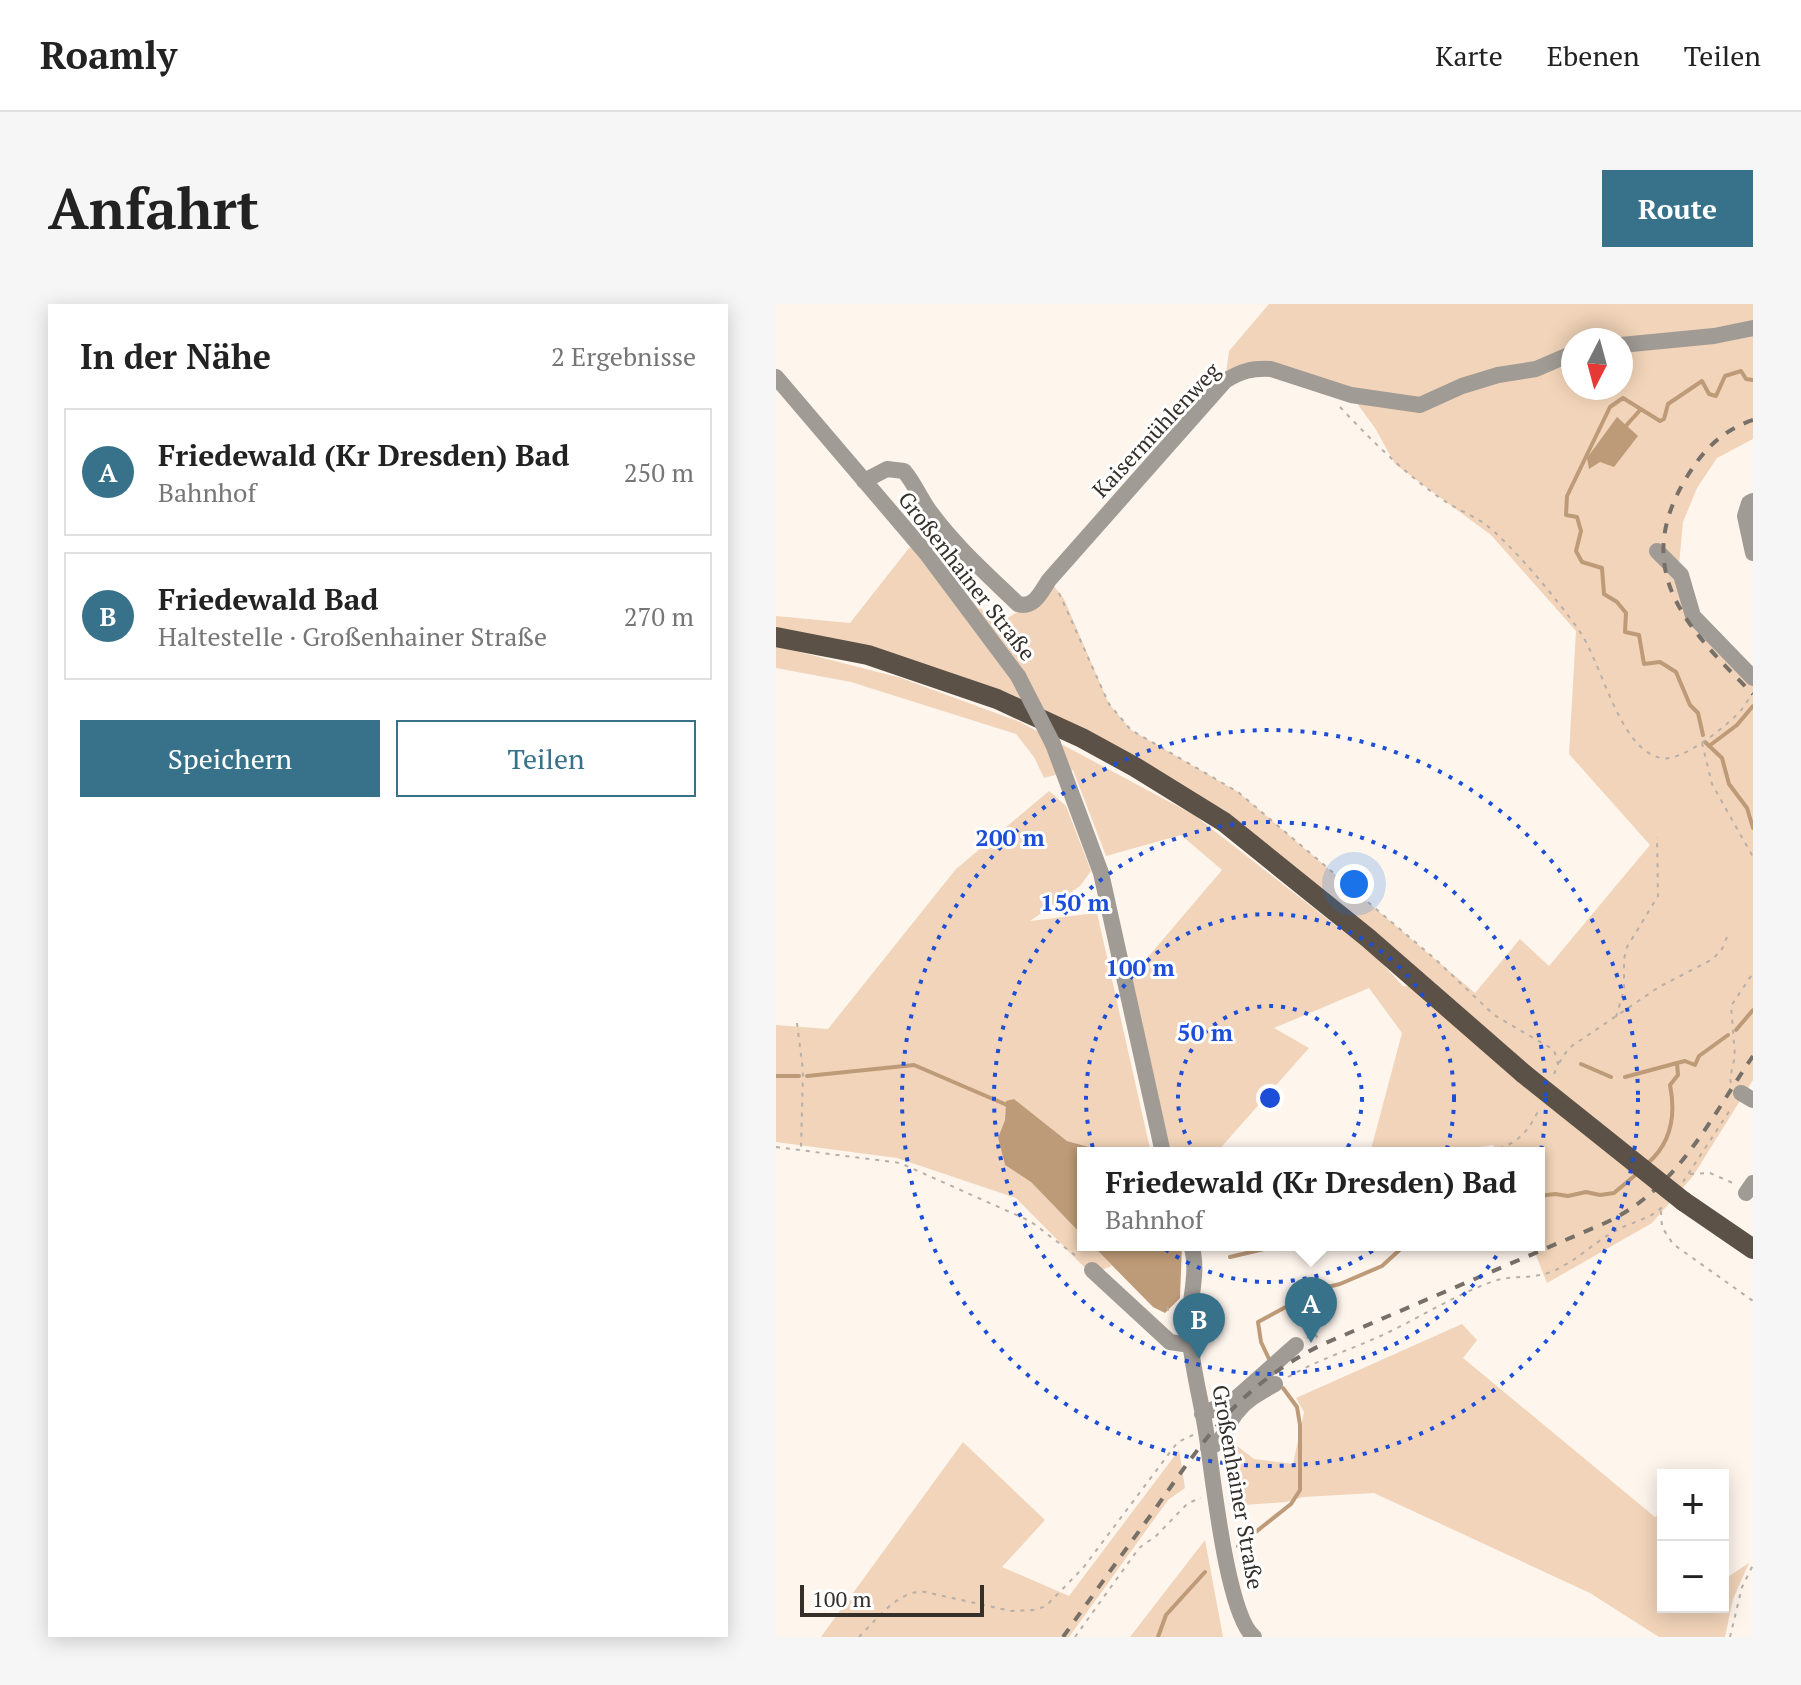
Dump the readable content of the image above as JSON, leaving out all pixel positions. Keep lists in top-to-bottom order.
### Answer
{
  "streets": {
    "street": ["Kaisermühlenweg", "Großenhainer Straße"]
  },
  "crossings": [
    ["Kaisermühlenweg", "Großenhainer Straße"]
  ],
  "scale_bar": "100 m",
  "north": "bottom",
  "page": {
    "header": "Roamly",
    "nav": ["Karte", "Ebenen", "Teilen"],
    "buttons": [
      "Route",
      ["Speichern", "Teilen"]
    ],
    "title": "Anfahrt",
    "heading": ["In der Nähe", "2 Ergebnisse"],
    "list": [
      {
        "mark": "A",
        "name": "Friedewald (Kr Dresden) Bad",
        "note": "Bahnhof",
        "value": "250 m"
      },
      {
        "mark": "B",
        "name": "Friedewald Bad",
        "note": "Haltestelle · Großenhainer Straße",
        "value": "270 m"
      }
    ],
    "popup": ["Friedewald (Kr Dresden) Bad", "Bahnhof"],
    "pins": ["A", "B"],
    "map_buttons": ["+", "−"],
    "scale": "100 m"
  },
  "rings": [
    "200 m",
    "150 m",
    "100 m",
    "50 m"
  ]
}
